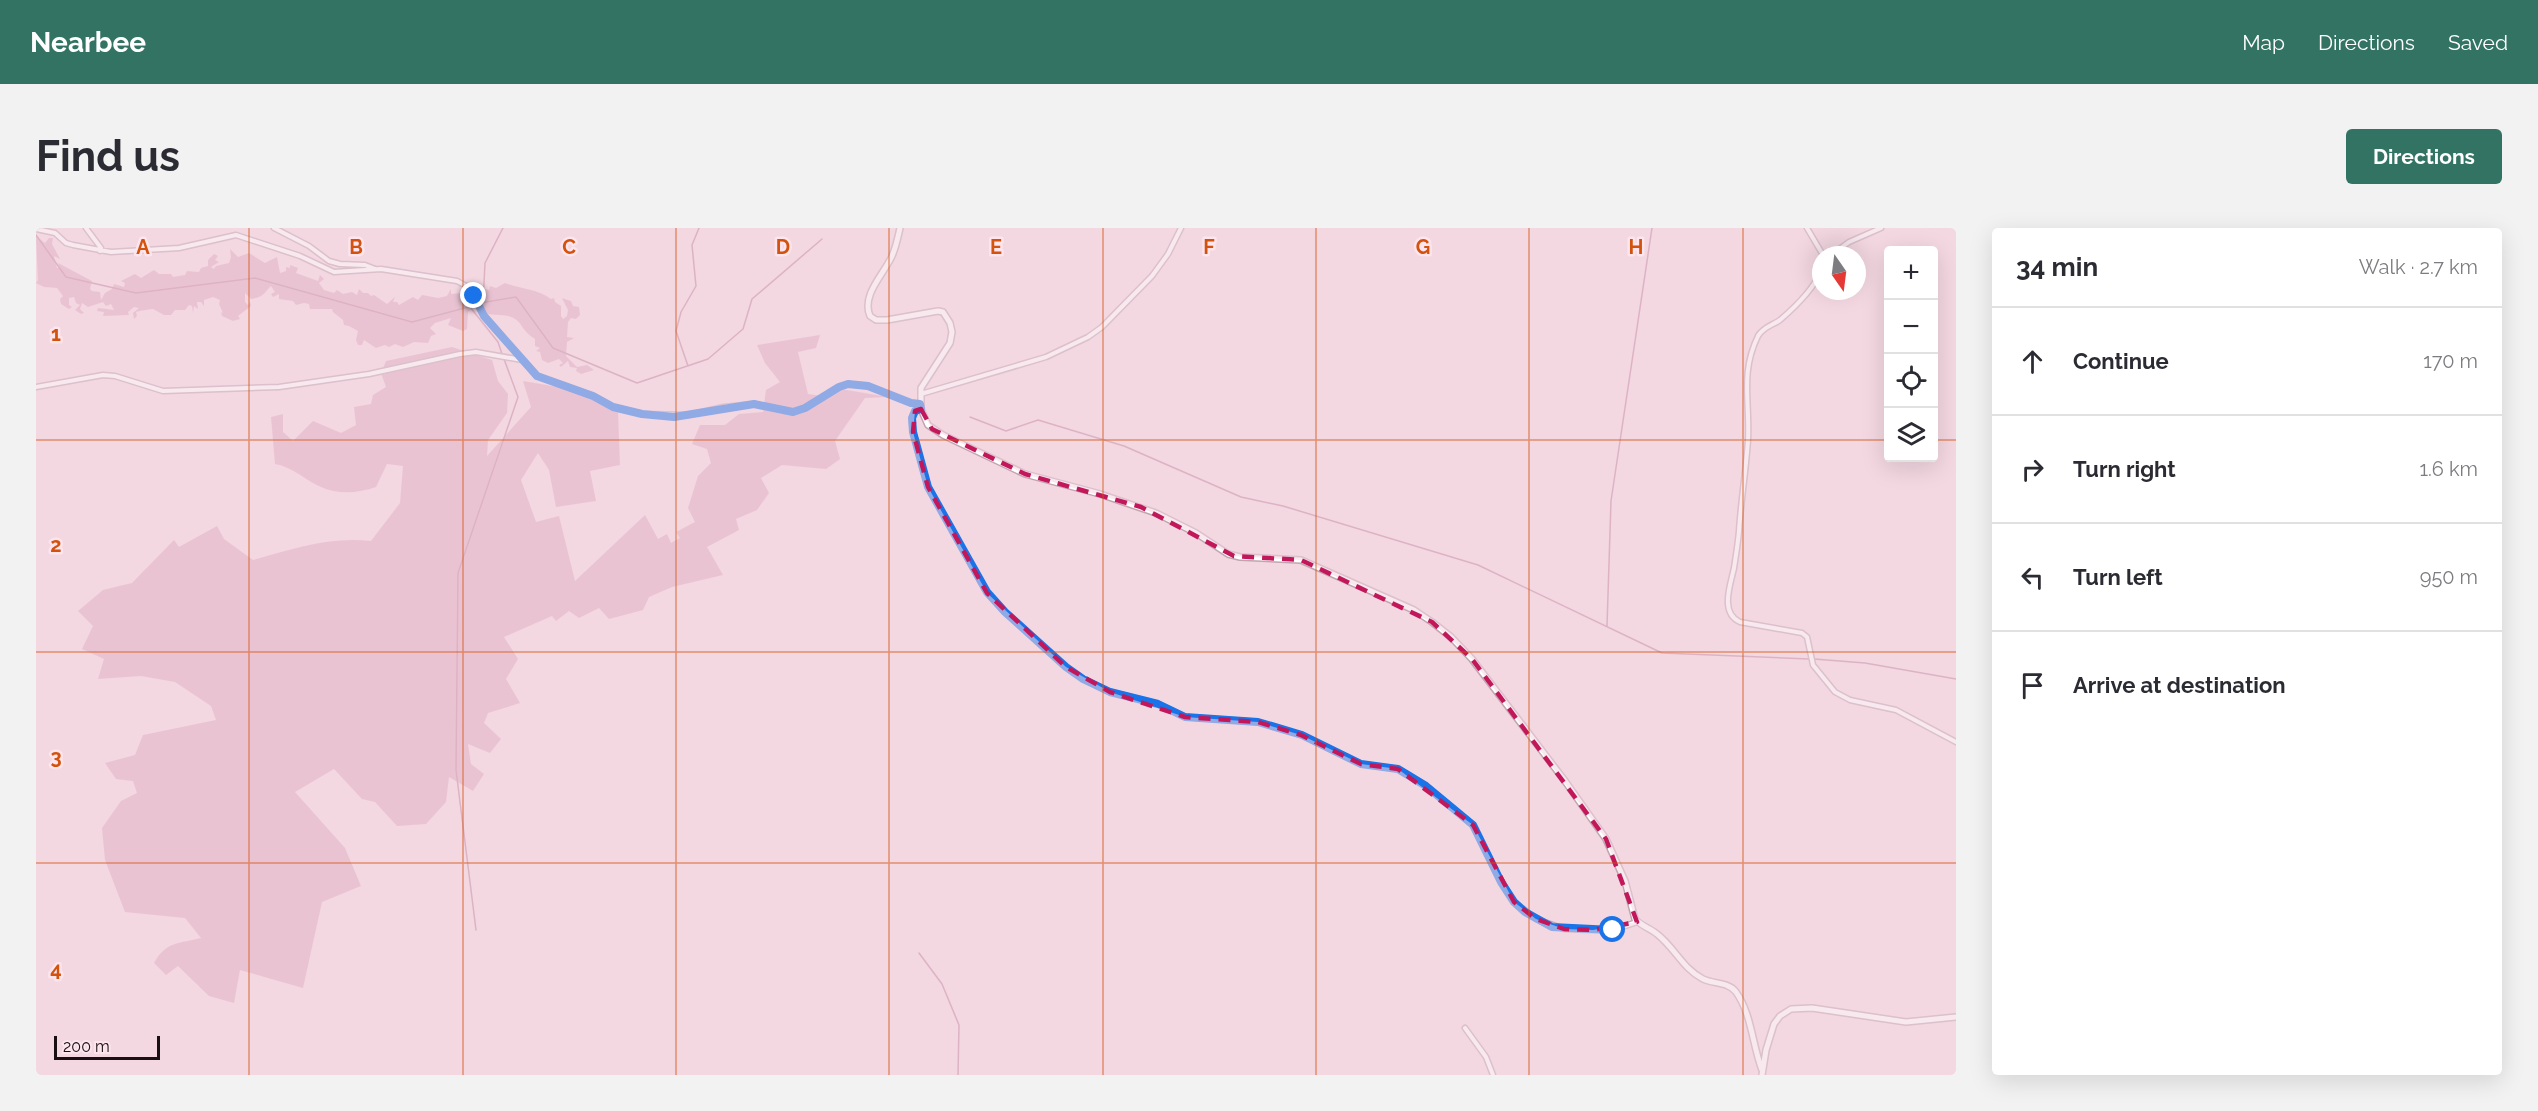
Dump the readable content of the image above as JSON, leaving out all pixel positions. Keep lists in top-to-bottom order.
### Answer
{
  "scale_bar": "200 m",
  "north": "bottom",
  "page": {
    "header": "Nearbee",
    "nav": ["Map", "Directions", "Saved"],
    "buttons": "Directions",
    "title": "Find us",
    "heading": ["34 min", "Walk · 2.7 km"],
    "map_buttons": ["+", "−"],
    "list": [
      ["Continue", "170 m"],
      ["Turn right", "1.6 km"],
      ["Turn left", "950 m"],
      "Arrive at destination"
    ],
    "scale": "200 m"
  },
  "grid": {
    "columns": [
      "A",
      "B",
      "C",
      "D",
      "E",
      "F",
      "G",
      "H"
    ],
    "rows": [
      "1",
      "2",
      "3",
      "4"
    ]
  }
}
